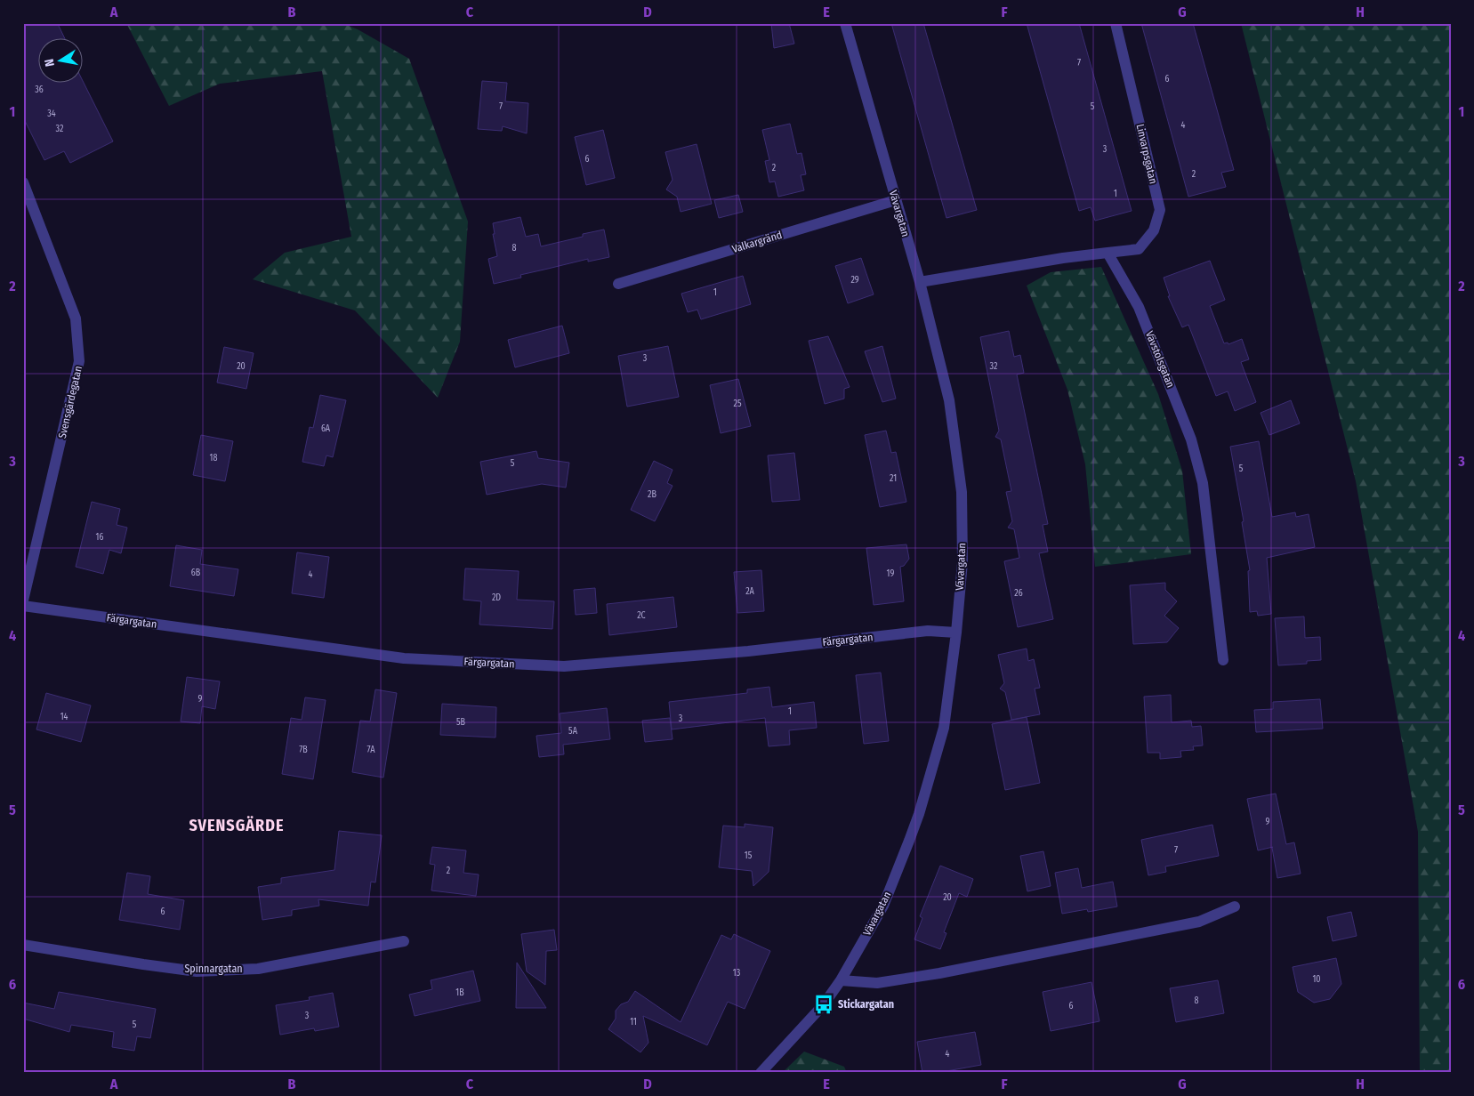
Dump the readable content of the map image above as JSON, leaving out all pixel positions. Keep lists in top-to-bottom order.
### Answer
{
  "streets": {
    "street": [
      "Linvarpsgatan",
      "Vävargatan",
      "Valkargränd",
      "Vävstolsgatan",
      "Svensgärdegatan",
      "Färgargatan",
      "Spinnargatan"
    ]
  },
  "crossings": [
    ["Linvarpsgatan", "Vävstolsgatan"],
    ["Vävargatan", "Valkargränd"],
    ["Vävargatan", "Färgargatan"]
  ],
  "districts": ["SVENSGÄRDE"],
  "places": {
    "bus stop": ["Stickargatan"]
  },
  "house_numbers": [
    "7",
    "6",
    "36",
    "7",
    "5",
    "34",
    "4",
    "32",
    "3",
    "6",
    "2",
    "2",
    "1",
    "8",
    "29",
    "1",
    "3",
    "20",
    "32",
    "25",
    "6A",
    "18",
    "5",
    "5",
    "21",
    "2B",
    "16",
    "6B",
    "19",
    "4",
    "2A",
    "26",
    "2D",
    "2C",
    "9",
    "1",
    "14",
    "3",
    "5B",
    "5A",
    "7B",
    "7A",
    "9",
    "7",
    "15",
    "2",
    "20",
    "6",
    "13",
    "10",
    "1B",
    "8",
    "6",
    "3",
    "11",
    "5",
    "4"
  ],
  "north": "left",
  "grid": {
    "columns": [
      "A",
      "B",
      "C",
      "D",
      "E",
      "F",
      "G",
      "H"
    ],
    "rows": [
      "1",
      "2",
      "3",
      "4",
      "5",
      "6"
    ]
  }
}
